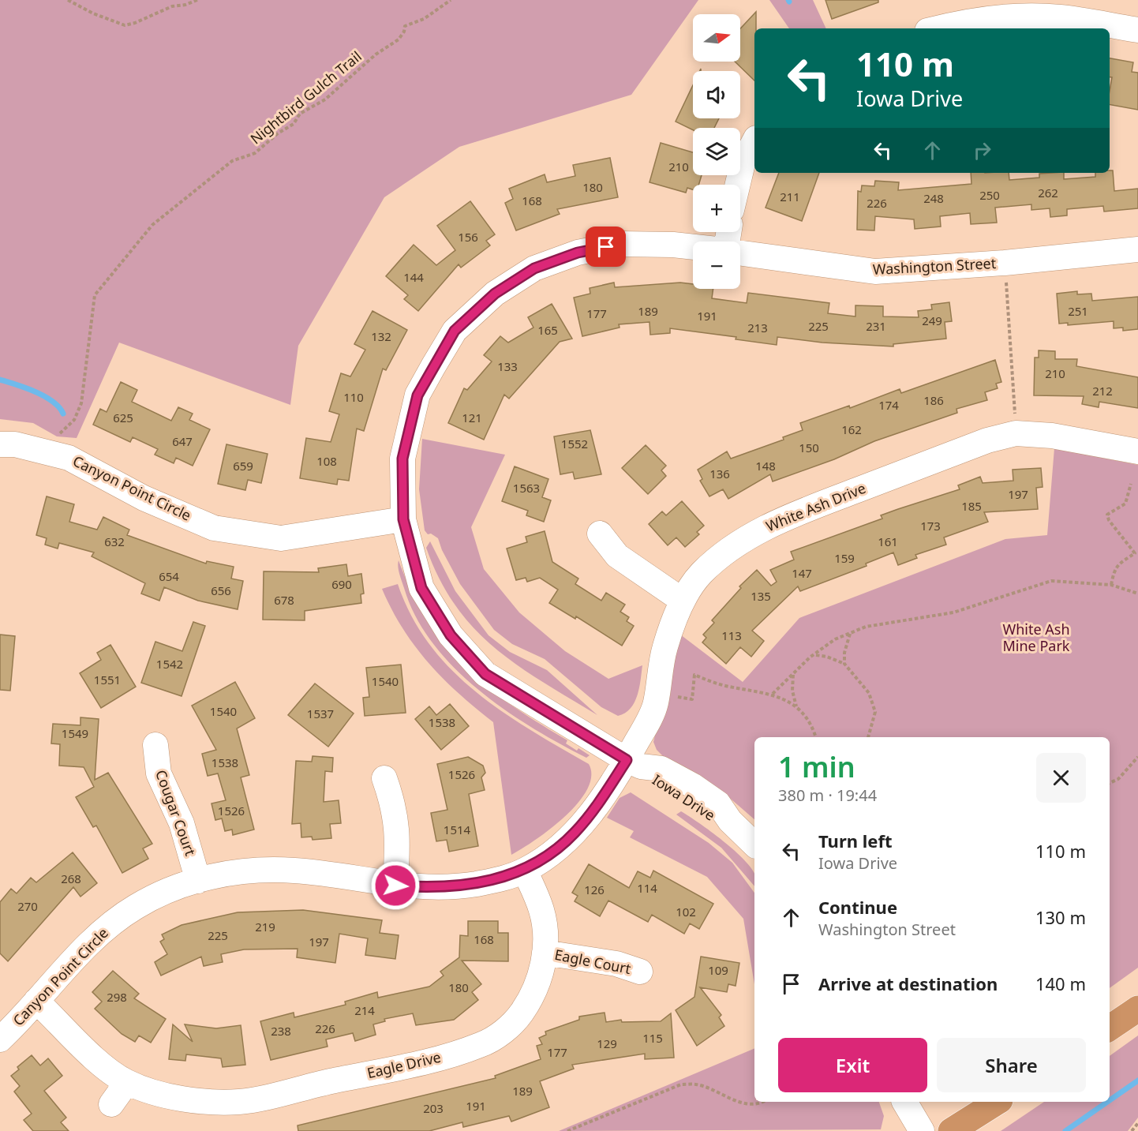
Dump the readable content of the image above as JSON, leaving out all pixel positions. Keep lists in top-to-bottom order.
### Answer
{
  "streets": {
    "street": [
      "Washington Street",
      "Canyon Point Circle",
      "White Ash Drive",
      "Iowa Drive",
      "Cougar Court",
      "Eagle Court",
      "Eagle Drive"
    ],
    "path": ["Nightbird Gulch Trail"]
  },
  "crossings": [
    ["Nightbird Gulch Trail", "Canyon Point Circle"],
    ["Canyon Point Circle", "White Ash Drive"],
    ["Canyon Point Circle", "Iowa Drive"],
    ["Canyon Point Circle", "Cougar Court"],
    ["Canyon Point Circle", "Eagle Drive"],
    ["White Ash Drive", "Iowa Drive"],
    ["Eagle Court", "Eagle Drive"]
  ],
  "parks": ["White Ash Mine Park"],
  "house_numbers": [
    "210",
    "180",
    "262",
    "250",
    "211",
    "248",
    "168",
    "226",
    "156",
    "144",
    "189",
    "251",
    "177",
    "191",
    "249",
    "225",
    "231",
    "213",
    "165",
    "132",
    "133",
    "210",
    "212",
    "110",
    "186",
    "174",
    "625",
    "121",
    "162",
    "647",
    "1552",
    "150",
    "108",
    "659",
    "148",
    "136",
    "1563",
    "197",
    "185",
    "173",
    "632",
    "161",
    "159",
    "147",
    "654",
    "690",
    "656",
    "135",
    "678",
    "113",
    "1542",
    "1551",
    "1540",
    "1540",
    "1537",
    "1538",
    "1549",
    "1538",
    "1526",
    "1526",
    "1514",
    "268",
    "114",
    "126",
    "270",
    "102",
    "219",
    "225",
    "168",
    "197",
    "109",
    "180",
    "298",
    "214",
    "226",
    "238",
    "115",
    "129",
    "177",
    "189",
    "191",
    "203"
  ],
  "north": "right",
  "page": {
    "map_buttons": ["+", "−"],
    "turn": ["110 m", "Iowa Drive"],
    "heading": ["1 min", "380 m · 19:44"],
    "list": [
      {
        "name": "Turn left",
        "note": "Iowa Drive",
        "value": "110 m"
      },
      {
        "name": "Continue",
        "note": "Washington Street",
        "value": "130 m"
      },
      {
        "name": "Arrive at destination",
        "value": "140 m"
      }
    ],
    "buttons": ["Exit", "Share"]
  }
}
